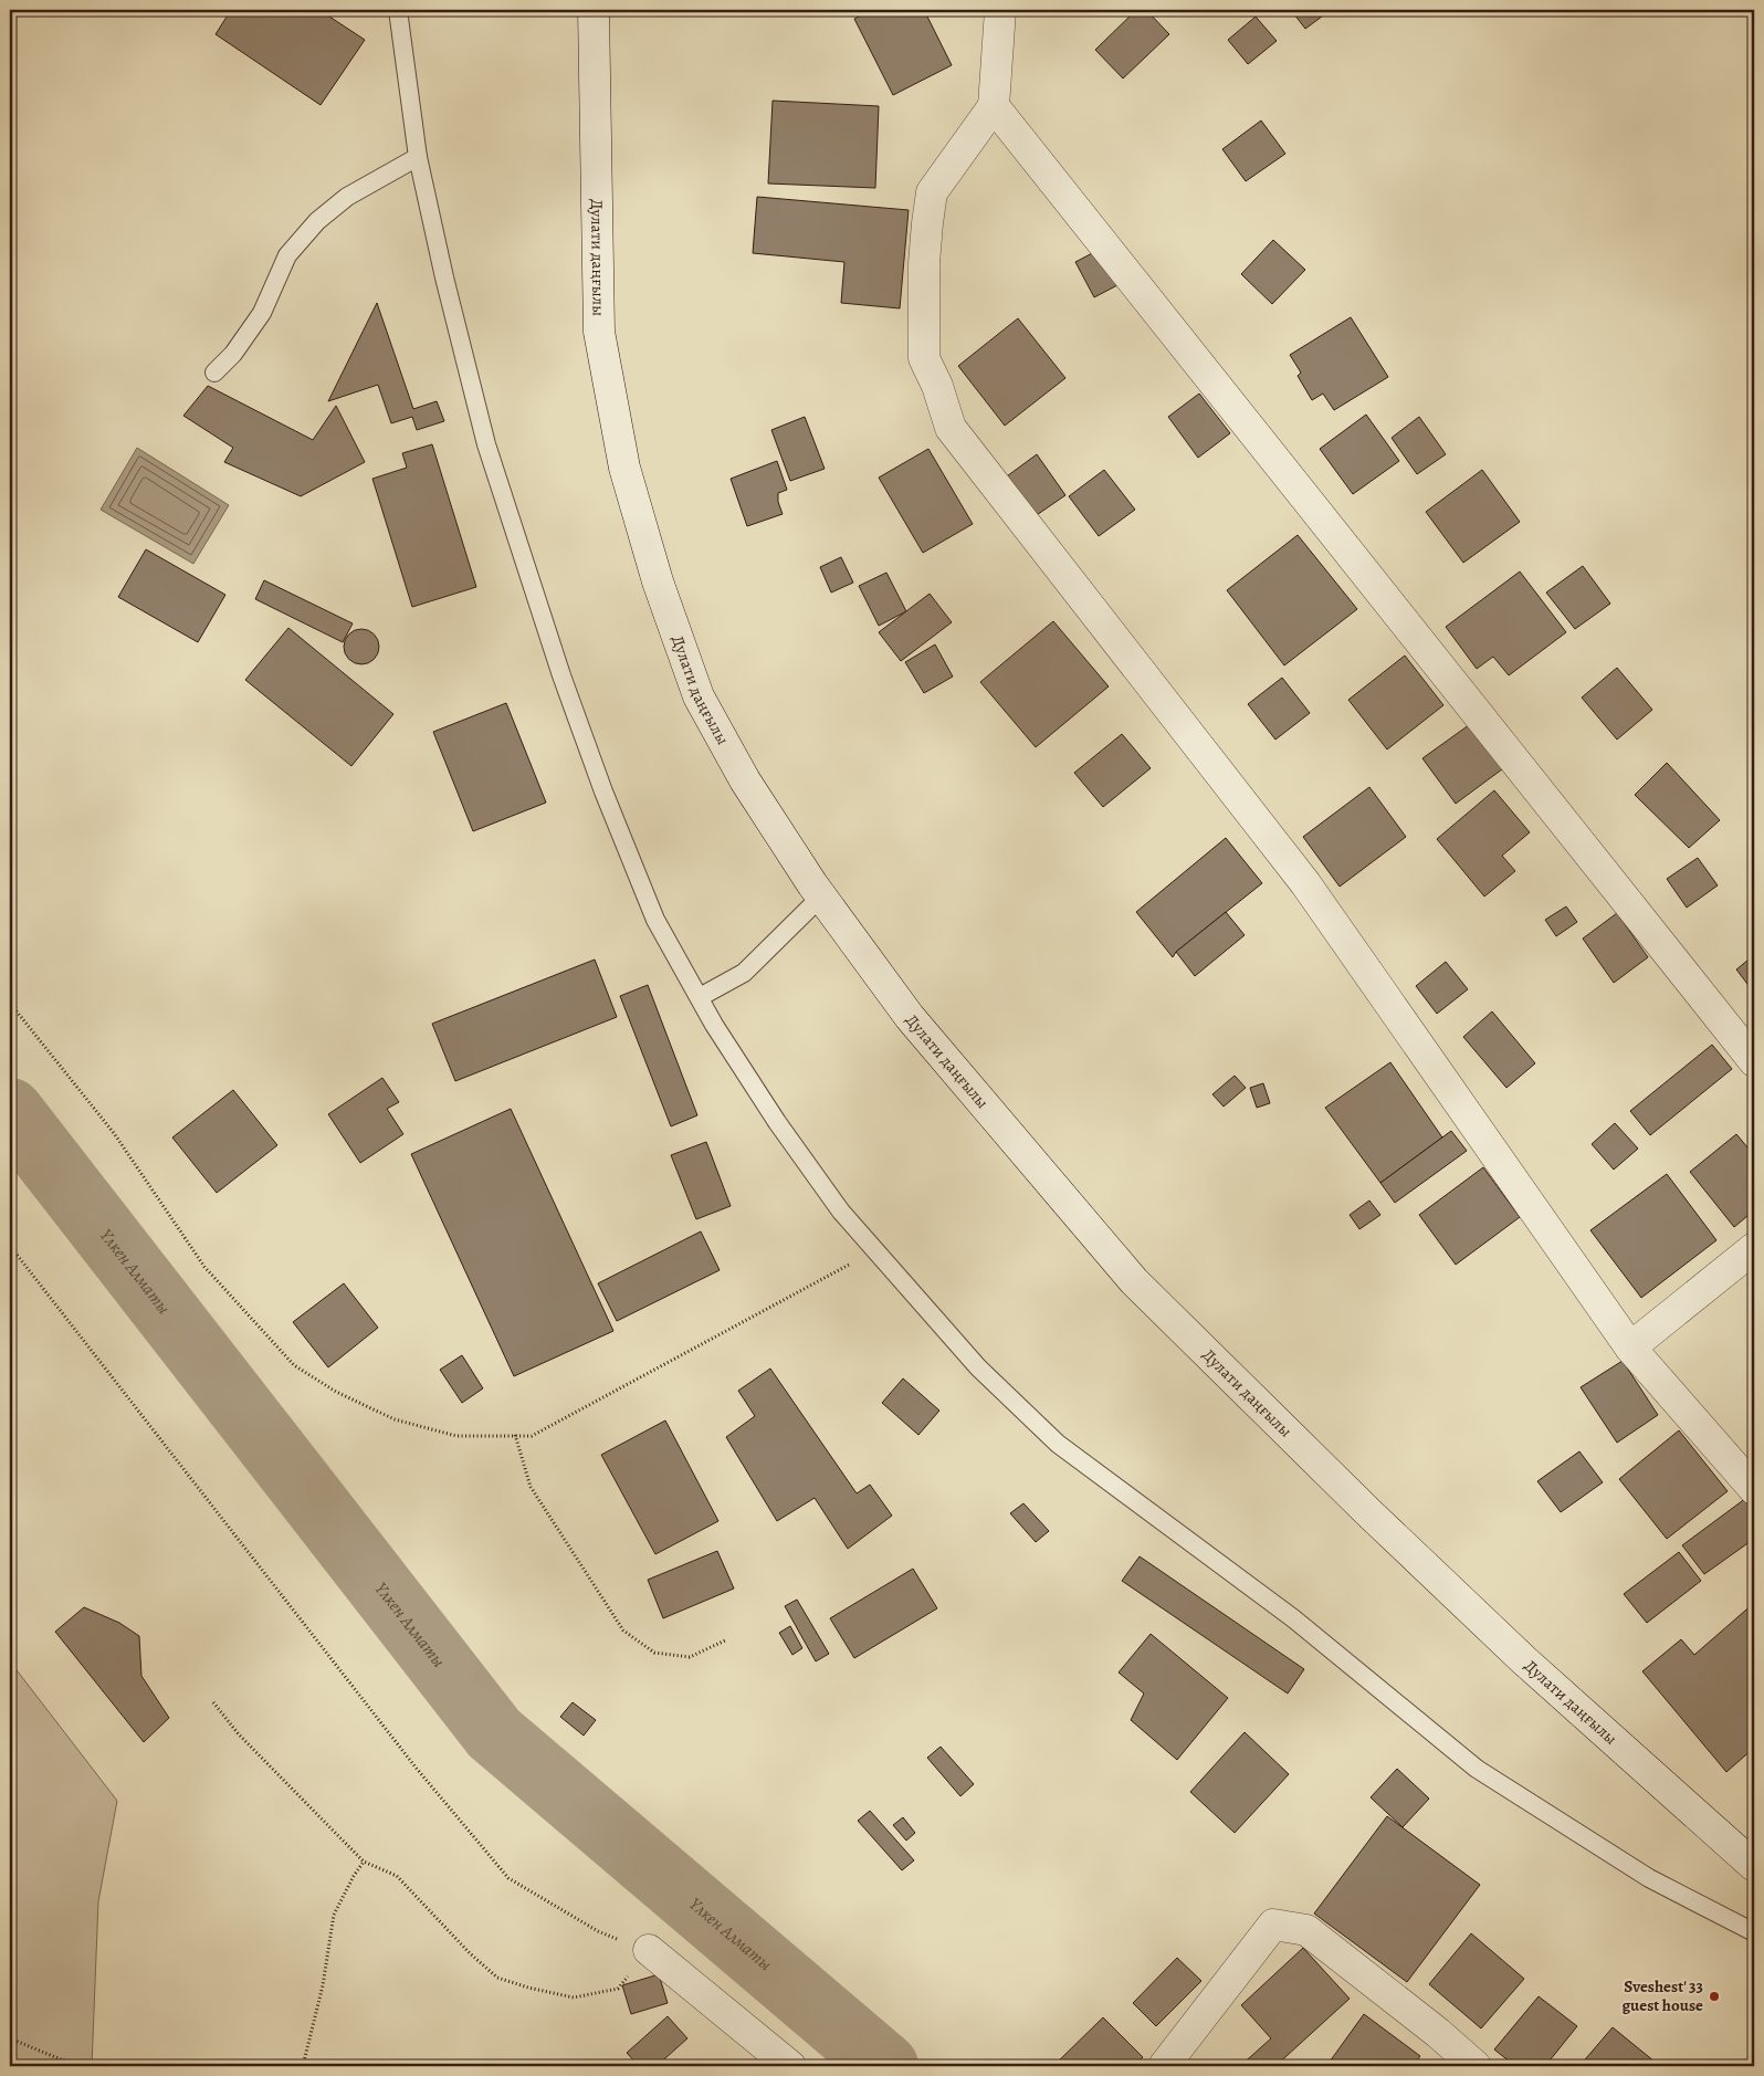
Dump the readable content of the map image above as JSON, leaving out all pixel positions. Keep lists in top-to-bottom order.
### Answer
{
  "streets": {
    "street": ["Дулати даңғылы"]
  },
  "water": ["Үлкен Алматы"],
  "places": ["Sveshest' 33 guest house"]
}
